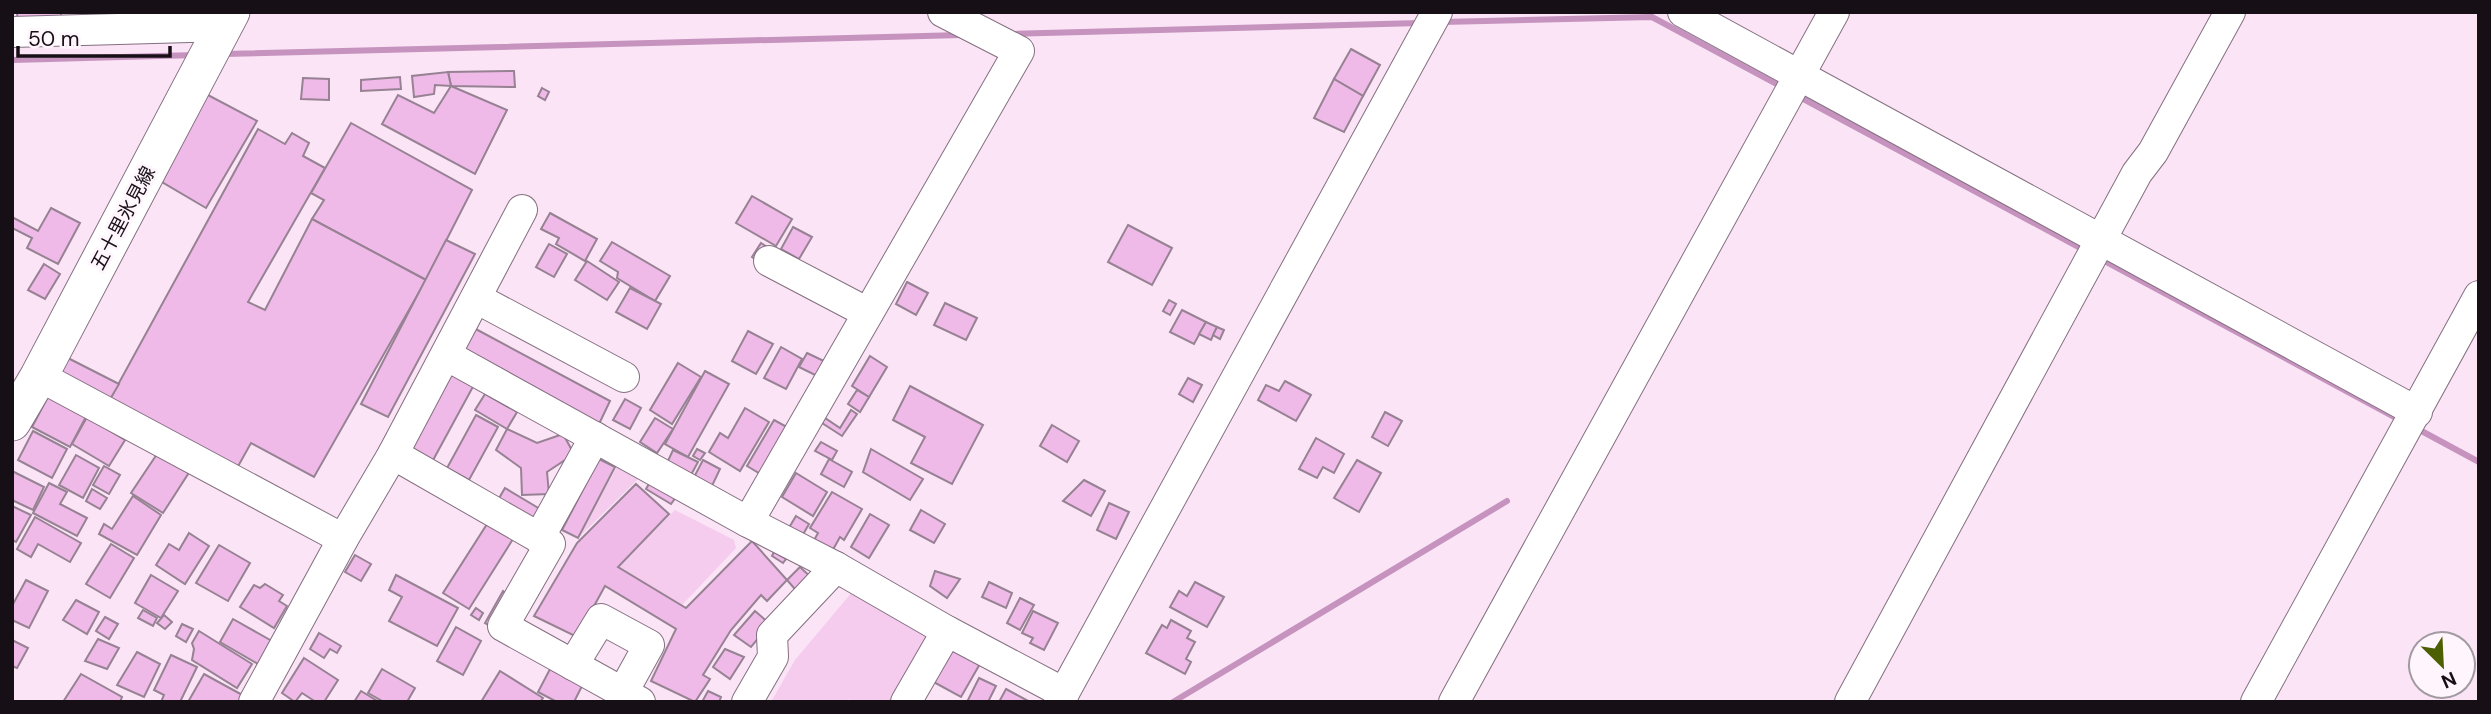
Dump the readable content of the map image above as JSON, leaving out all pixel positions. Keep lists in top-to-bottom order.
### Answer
{
  "streets": {
    "main road": ["五十里氷見線"]
  },
  "scale_bar": "50 m",
  "north": "bottom right"
}
